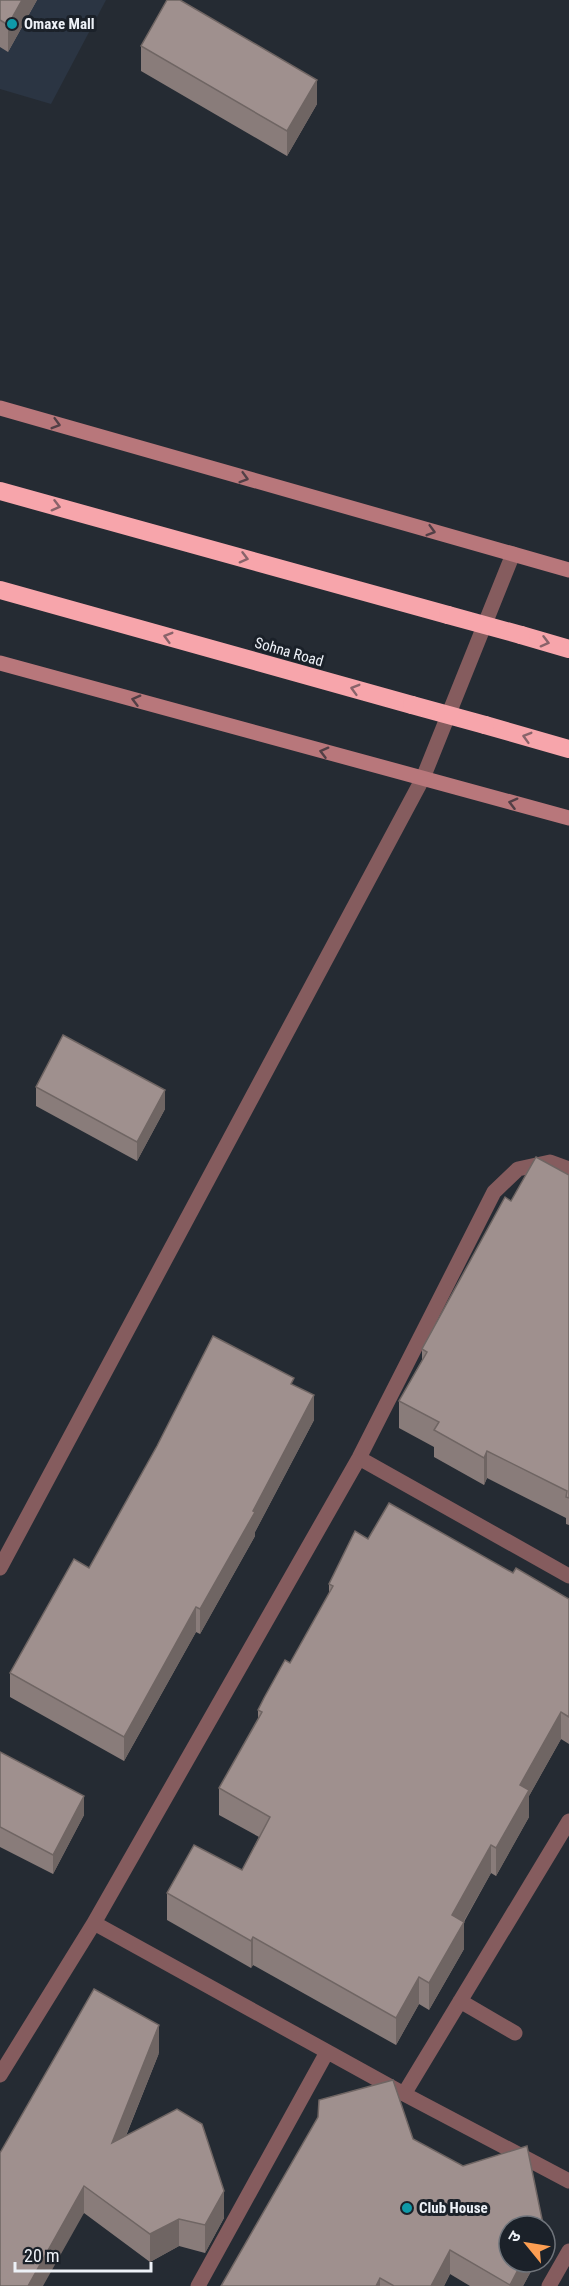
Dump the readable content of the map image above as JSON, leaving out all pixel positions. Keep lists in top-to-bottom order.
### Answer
{
  "streets": {
    "highway": ["Sohna Road"]
  },
  "places": ["Omaxe Mall", "Club House"],
  "scale_bar": "20 m",
  "north": "top left"
}
